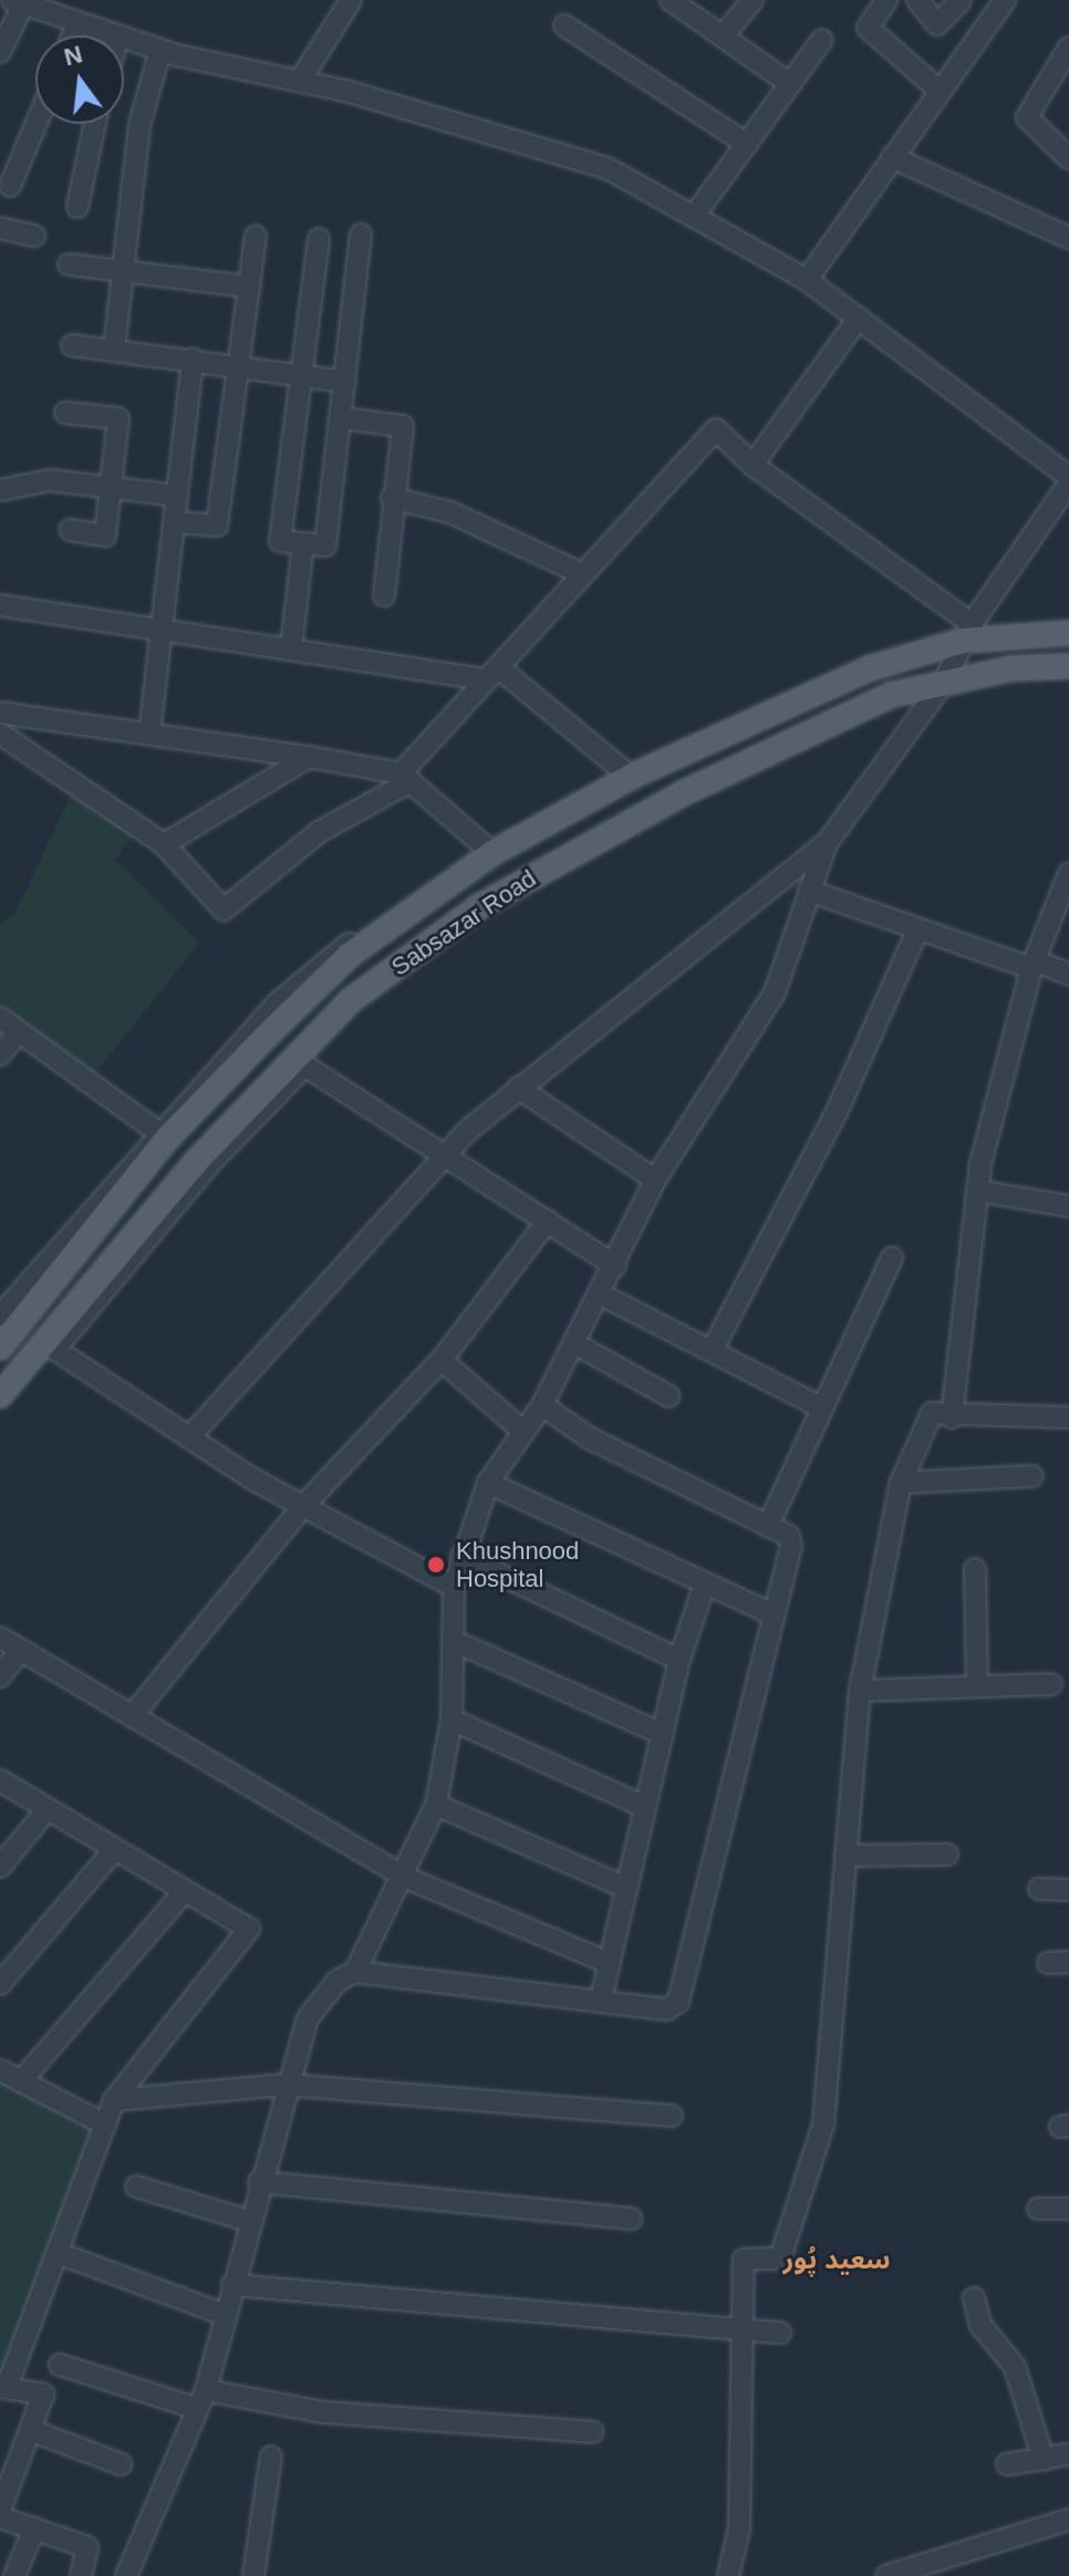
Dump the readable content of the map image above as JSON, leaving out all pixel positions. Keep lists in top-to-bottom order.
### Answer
{
  "streets": {
    "main road": ["Sabsazar Road"]
  },
  "districts": ["سعید پُور"],
  "places": ["Khushnood Hospital"],
  "north": "top"
}
